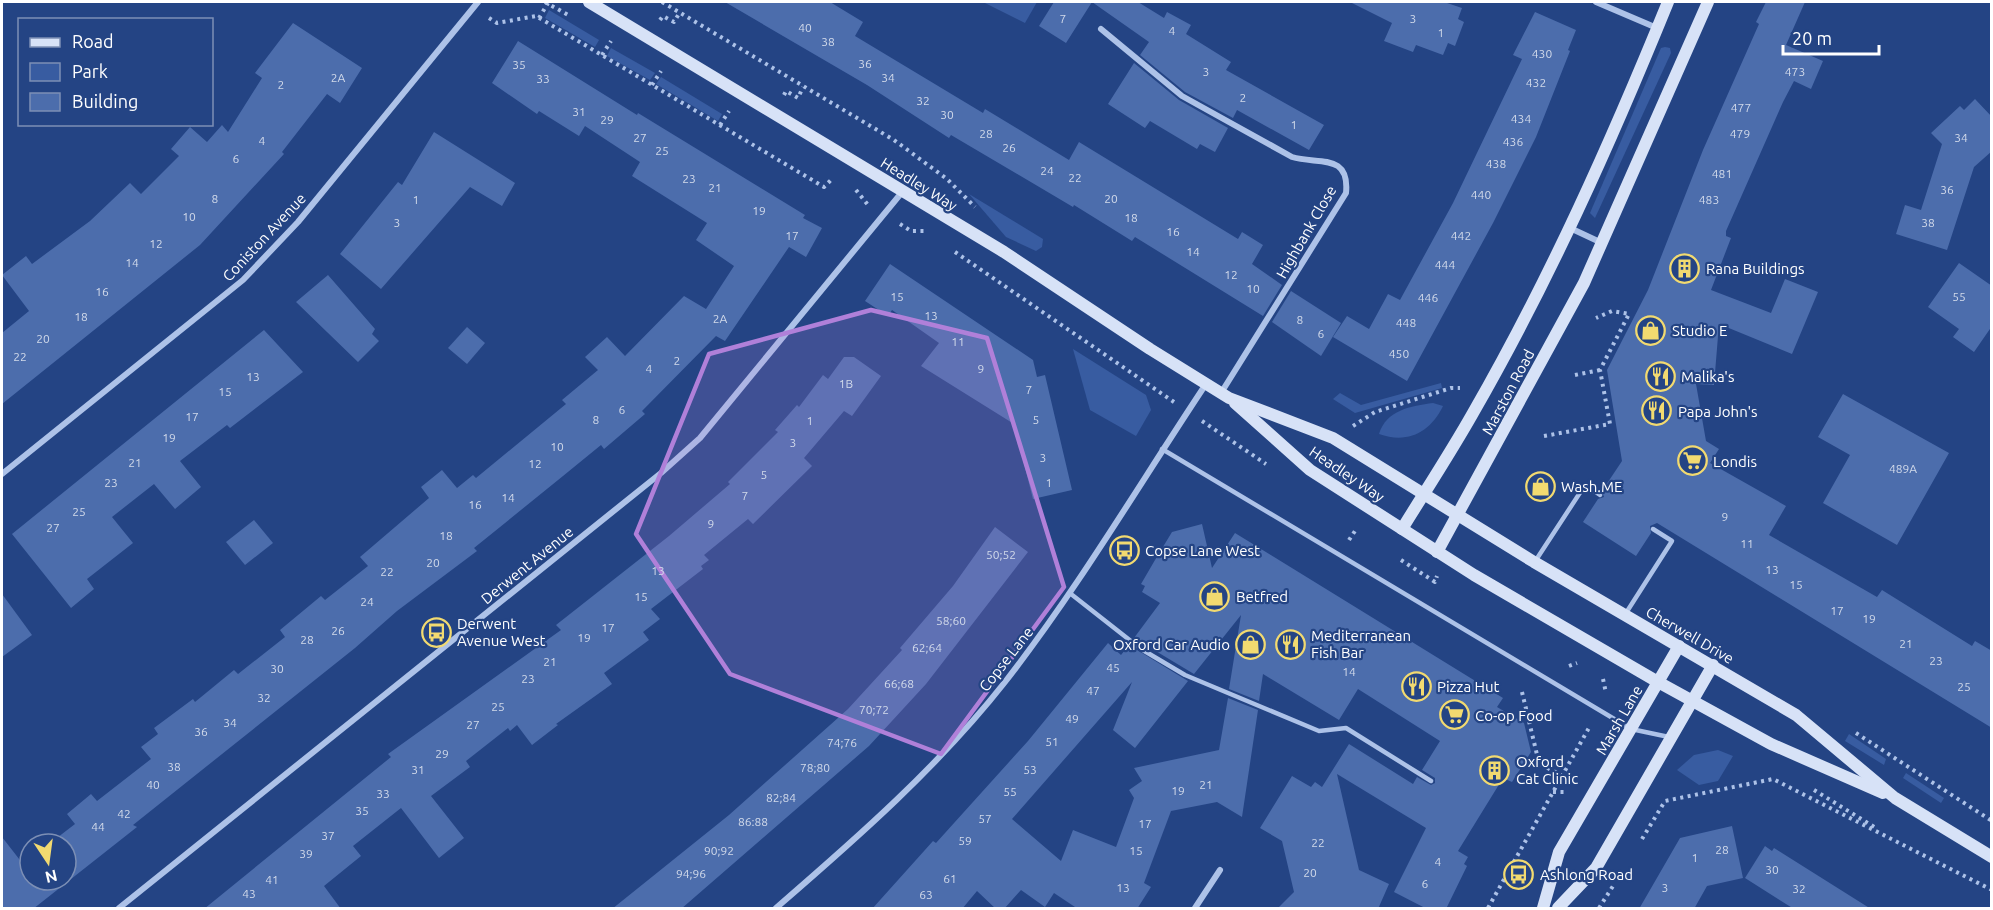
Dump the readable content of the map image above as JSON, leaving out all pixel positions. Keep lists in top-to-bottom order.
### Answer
{
  "streets": {
    "main road": [
      "Headley Way",
      "Marston Road",
      "Cherwell Drive",
      "Marsh Lane"
    ],
    "street": [
      "Highbank Close",
      "Coniston Avenue",
      "Derwent Avenue",
      "Copse Lane"
    ]
  },
  "crossings": [
    ["Headley Way", "Highbank Close"],
    ["Headley Way", "Marston Road"],
    ["Headley Way", "Derwent Avenue"],
    ["Headley Way", "Cherwell Drive"],
    ["Headley Way", "Copse Lane"],
    ["Marston Road", "Cherwell Drive"],
    ["Cherwell Drive", "Marsh Lane"]
  ],
  "places": {
    "building": ["Rana Buildings", "Oxford Cat Clinic"],
    "shop": [
      "Studio E",
      "Wash.ME",
      "Betfred",
      "Oxford Car Audio"
    ],
    "restaurant": [
      "Malika's",
      "Papa John's",
      "Mediterranean Fish Bar",
      "Pizza Hut"
    ],
    "supermarket": ["Londis", "Co-op Food"],
    "bus stop": ["Copse Lane West", "Derwent Avenue West", "Ashlong Road"]
  },
  "house_numbers": [
    "7",
    "3",
    "40",
    "4",
    "1",
    "38",
    "430",
    "36",
    "35",
    "3",
    "473",
    "2A",
    "34",
    "33",
    "432",
    "2",
    "2",
    "32",
    "477",
    "31",
    "30",
    "434",
    "29",
    "1",
    "28",
    "479",
    "27",
    "34",
    "4",
    "436",
    "26",
    "25",
    "6",
    "438",
    "24",
    "481",
    "22",
    "23",
    "21",
    "36",
    "440",
    "8",
    "20",
    "1",
    "483",
    "19",
    "10",
    "18",
    "3",
    "38",
    "16",
    "17",
    "442",
    "12",
    "14",
    "14",
    "444",
    "12",
    "10",
    "16",
    "15",
    "55",
    "446",
    "13",
    "18",
    "2A",
    "8",
    "448",
    "6",
    "20",
    "11",
    "450",
    "22",
    "2",
    "4",
    "9",
    "13",
    "1B",
    "7",
    "15",
    "6",
    "17",
    "8",
    "5",
    "1",
    "19",
    "3",
    "10",
    "3",
    "21",
    "12",
    "489A",
    "5",
    "23",
    "1",
    "7",
    "14",
    "16",
    "25",
    "9",
    "9",
    "27",
    "18",
    "11",
    "50;52",
    "20",
    "13",
    "13",
    "22",
    "15",
    "15",
    "24",
    "17",
    "19",
    "58;60",
    "17",
    "26",
    "19",
    "28",
    "21",
    "62;64",
    "23",
    "21",
    "45",
    "30",
    "14",
    "23",
    "66;68",
    "25",
    "47",
    "32",
    "25",
    "70;72",
    "49",
    "34",
    "27",
    "36",
    "51",
    "74;76",
    "29",
    "38",
    "78;80",
    "31",
    "53",
    "40",
    "21",
    "19",
    "55",
    "33",
    "82;84",
    "35",
    "42",
    "57",
    "86:88",
    "17",
    "44",
    "37",
    "59",
    "22",
    "28",
    "90;92",
    "15",
    "39",
    "1",
    "4",
    "30",
    "20",
    "94;96",
    "61",
    "41",
    "6",
    "13",
    "3",
    "32",
    "43",
    "63"
  ],
  "legend": ["Road", "Park", "Building"],
  "scale_bar": "20 m",
  "north": "bottom"
}
